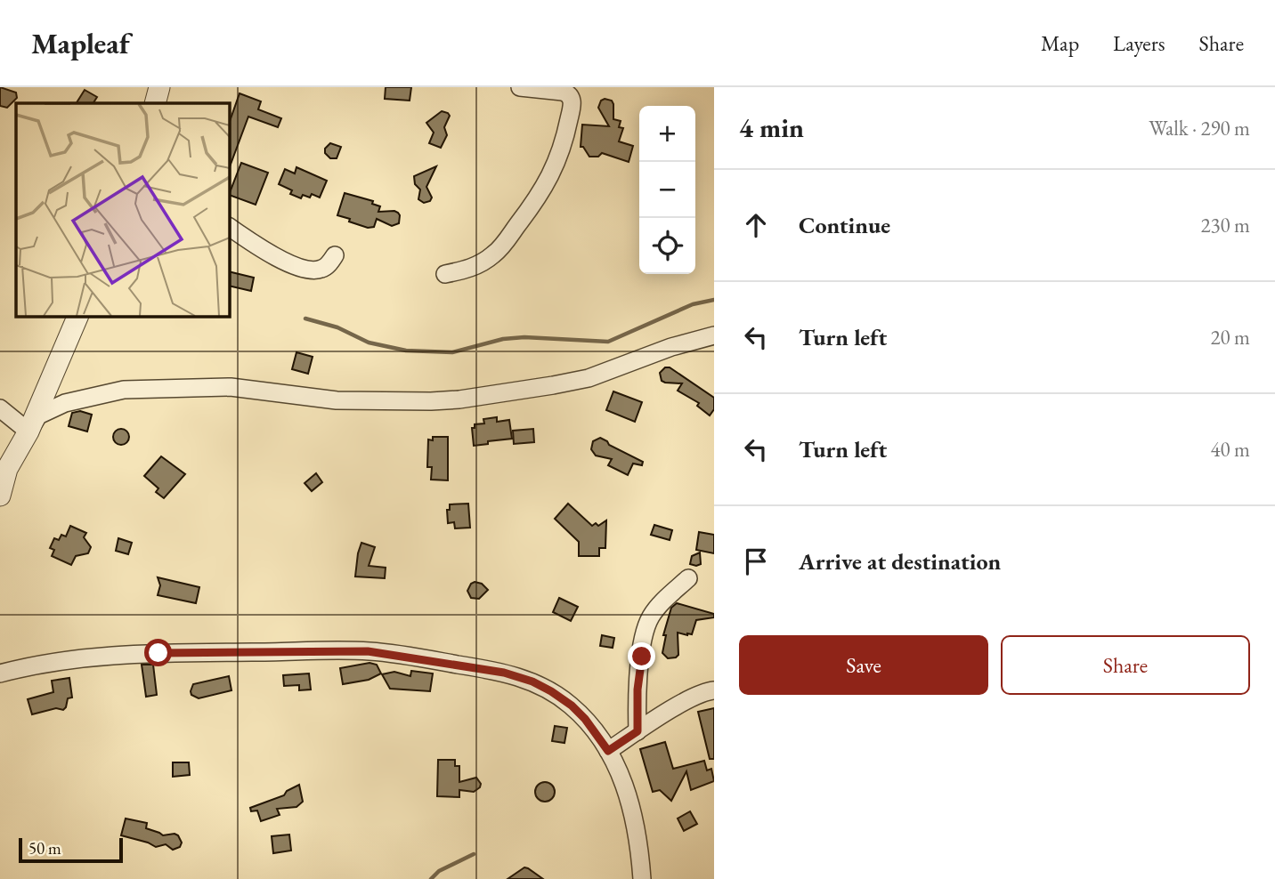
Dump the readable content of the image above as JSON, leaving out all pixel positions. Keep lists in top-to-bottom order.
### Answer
{
  "scale_bar": "50 m",
  "page": {
    "header": "Mapleaf",
    "nav": ["Map", "Layers", "Share"],
    "heading": ["4 min", "Walk · 290 m"],
    "map_buttons": ["+", "−"],
    "list": [
      ["Continue", "230 m"],
      ["Turn left", "20 m"],
      ["Turn left", "40 m"],
      "Arrive at destination"
    ],
    "buttons": ["Save", "Share"],
    "scale": "50 m"
  }
}
